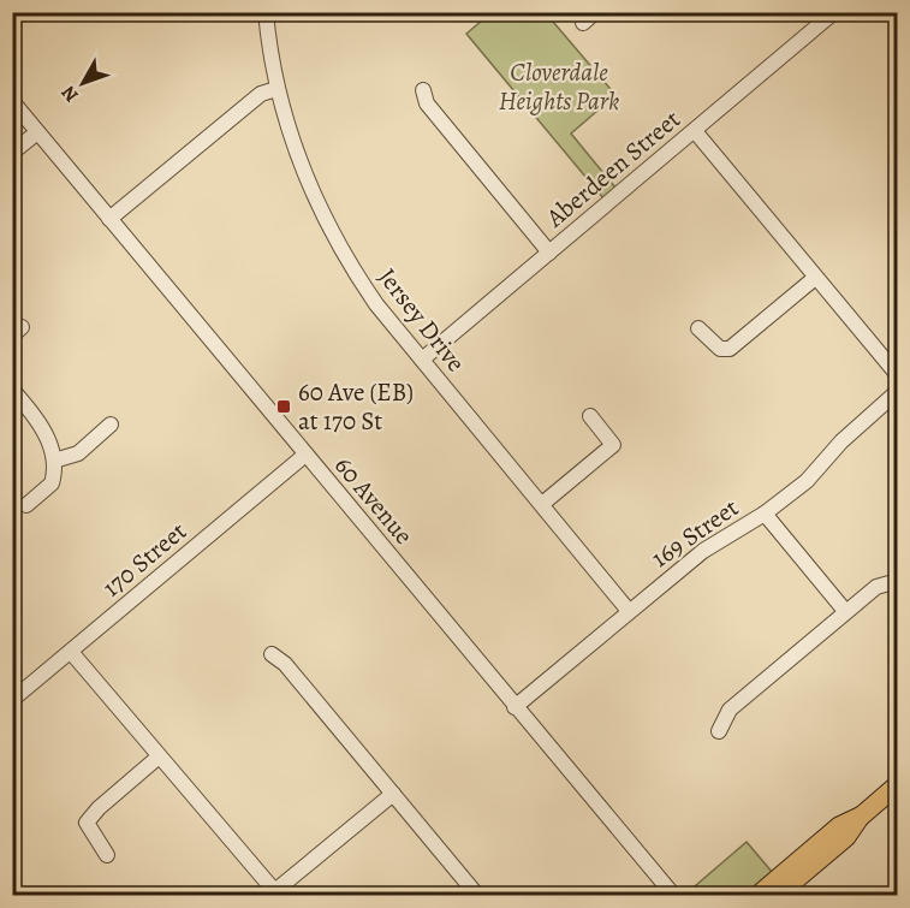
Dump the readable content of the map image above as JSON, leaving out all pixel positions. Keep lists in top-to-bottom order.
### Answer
{
  "streets": {
    "street": [
      "Aberdeen Street",
      "Jersey Drive",
      "60 Avenue",
      "169 Street",
      "170 Street"
    ]
  },
  "crossings": [
    ["Aberdeen Street", "Jersey Drive"],
    ["Jersey Drive", "169 Street"],
    ["60 Avenue", "169 Street"],
    ["60 Avenue", "170 Street"]
  ],
  "parks": ["Cloverdale Heights Park"],
  "places": {
    "transit": ["60 Ave (EB) at 170 St"]
  },
  "north": "bottom left"
}
